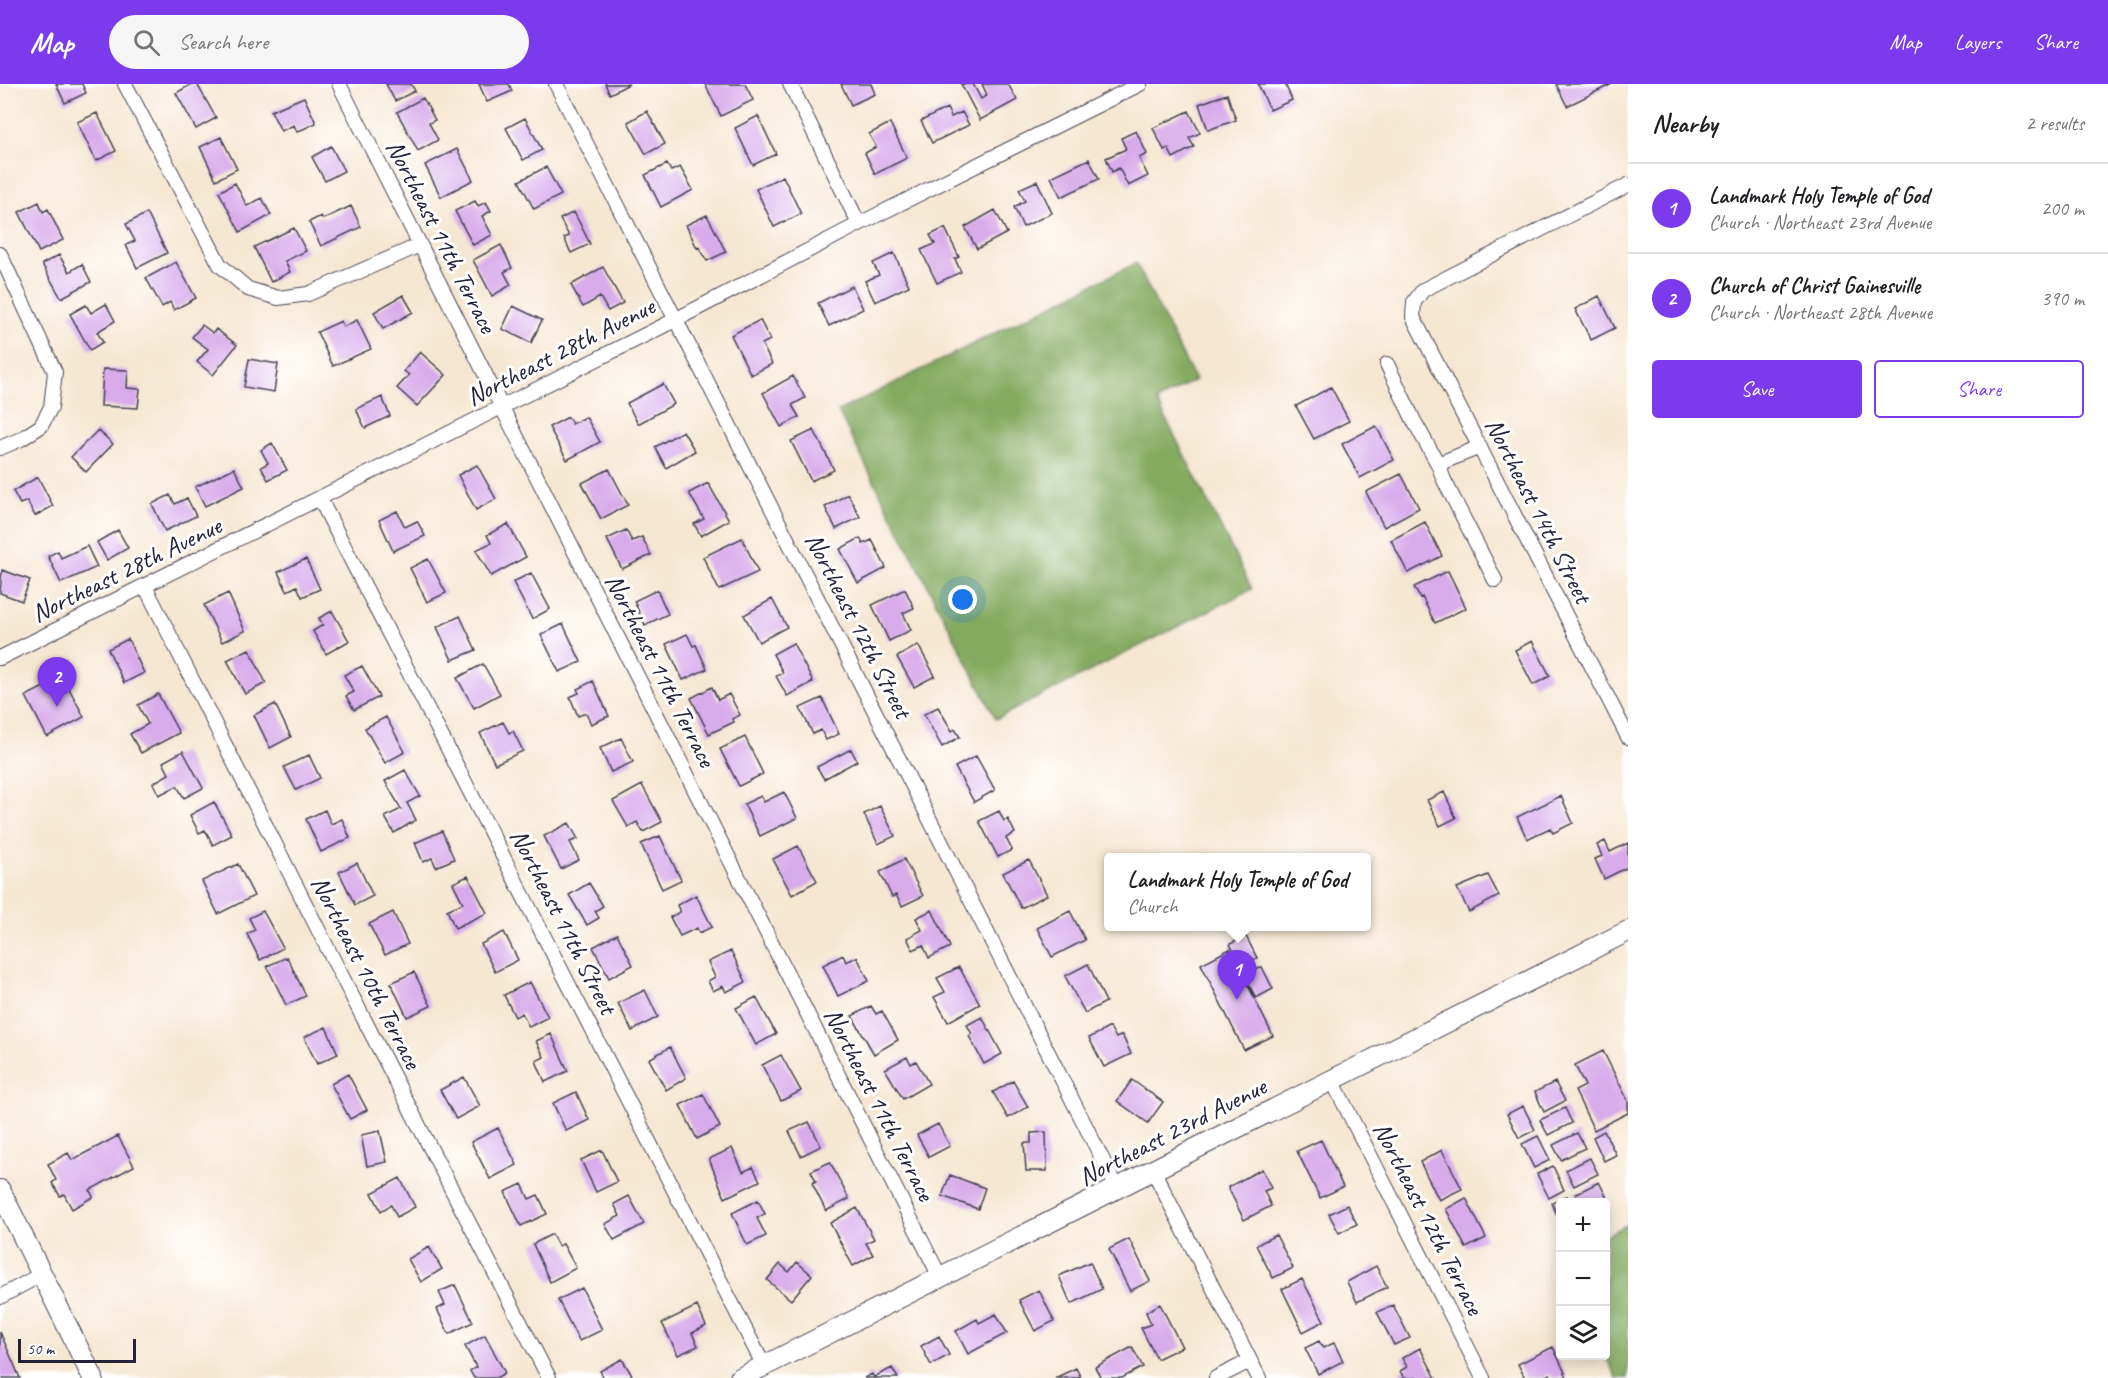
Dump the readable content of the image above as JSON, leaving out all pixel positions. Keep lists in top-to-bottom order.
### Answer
{
  "streets": {
    "main road": ["Northeast 23rd Avenue"],
    "street": [
      "Northeast 11th Terrace",
      "Northeast 28th Avenue",
      "Northeast 14th Street",
      "Northeast 12th Street",
      "Northeast 11th Street",
      "Northeast 10th Terrace",
      "Northeast 12th Terrace"
    ]
  },
  "crossings": [
    ["Northeast 11th Terrace", "Northeast 28th Avenue"],
    ["Northeast 11th Terrace", "Northeast 23rd Avenue"],
    ["Northeast 28th Avenue", "Northeast 12th Street"],
    ["Northeast 28th Avenue", "Northeast 11th Street"],
    ["Northeast 28th Avenue", "Northeast 10th Terrace"],
    ["Northeast 12th Street", "Northeast 23rd Avenue"],
    ["Northeast 11th Street", "Northeast 23rd Avenue"],
    ["Northeast 23rd Avenue", "Northeast 12th Terrace"]
  ],
  "scale_bar": "50 m",
  "page": {
    "header": "Map",
    "search": "Search here",
    "nav": ["Map", "Layers", "Share"],
    "heading": ["Nearby", "2 results"],
    "list": [
      {
        "mark": "1",
        "name": "Landmark Holy Temple of God",
        "note": "Church · Northeast 23rd Avenue",
        "value": "200 m"
      },
      {
        "mark": "2",
        "name": "Church of Christ Gainesville",
        "note": "Church · Northeast 28th Avenue",
        "value": "390 m"
      }
    ],
    "buttons": ["Save", "Share"],
    "pins": ["2", "1"],
    "popup": ["Landmark Holy Temple of God", "Church"],
    "map_buttons": ["+", "−"],
    "scale": "50 m"
  }
}
